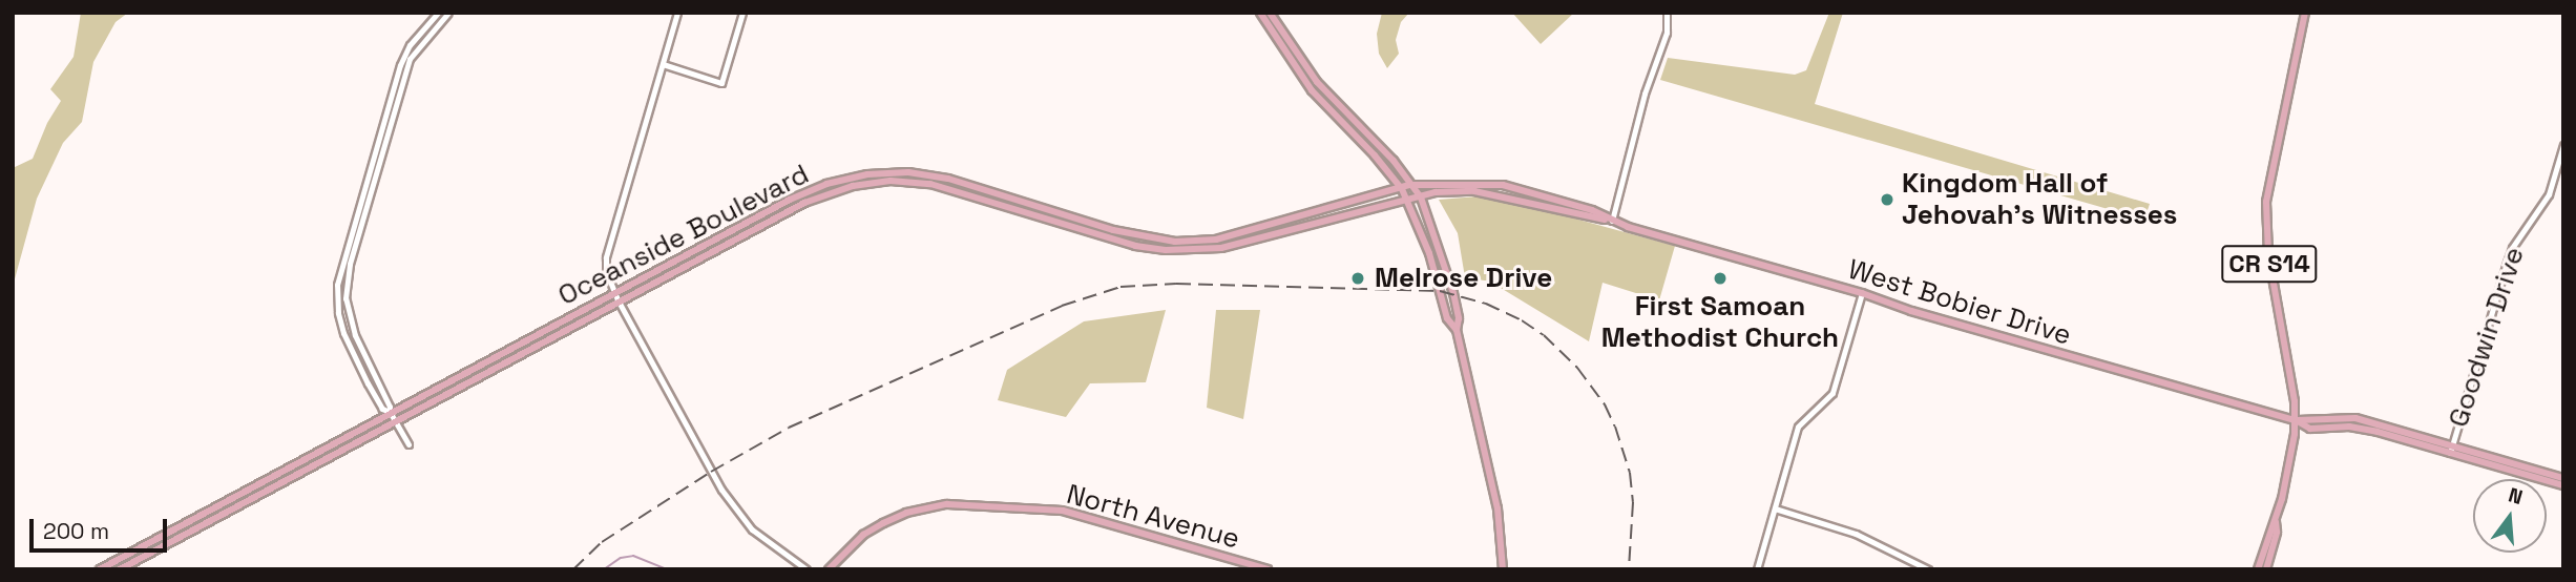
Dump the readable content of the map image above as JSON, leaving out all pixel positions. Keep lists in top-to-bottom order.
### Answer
{
  "streets": {
    "main road": [
      "Oceanside Boulevard",
      "CR S14",
      "West Bobier Drive",
      "North Avenue"
    ],
    "street": ["Goodwin Drive"]
  },
  "crossings": [
    ["Oceanside Boulevard", "West Bobier Drive"],
    ["CR S14", "West Bobier Drive"],
    ["West Bobier Drive", "Goodwin Drive"]
  ],
  "places": ["Kingdom Hall of Jehovah’s Witnesses", "Melrose Drive", "First Samoan Methodist Church"],
  "scale_bar": "200 m",
  "north": "top"
}
